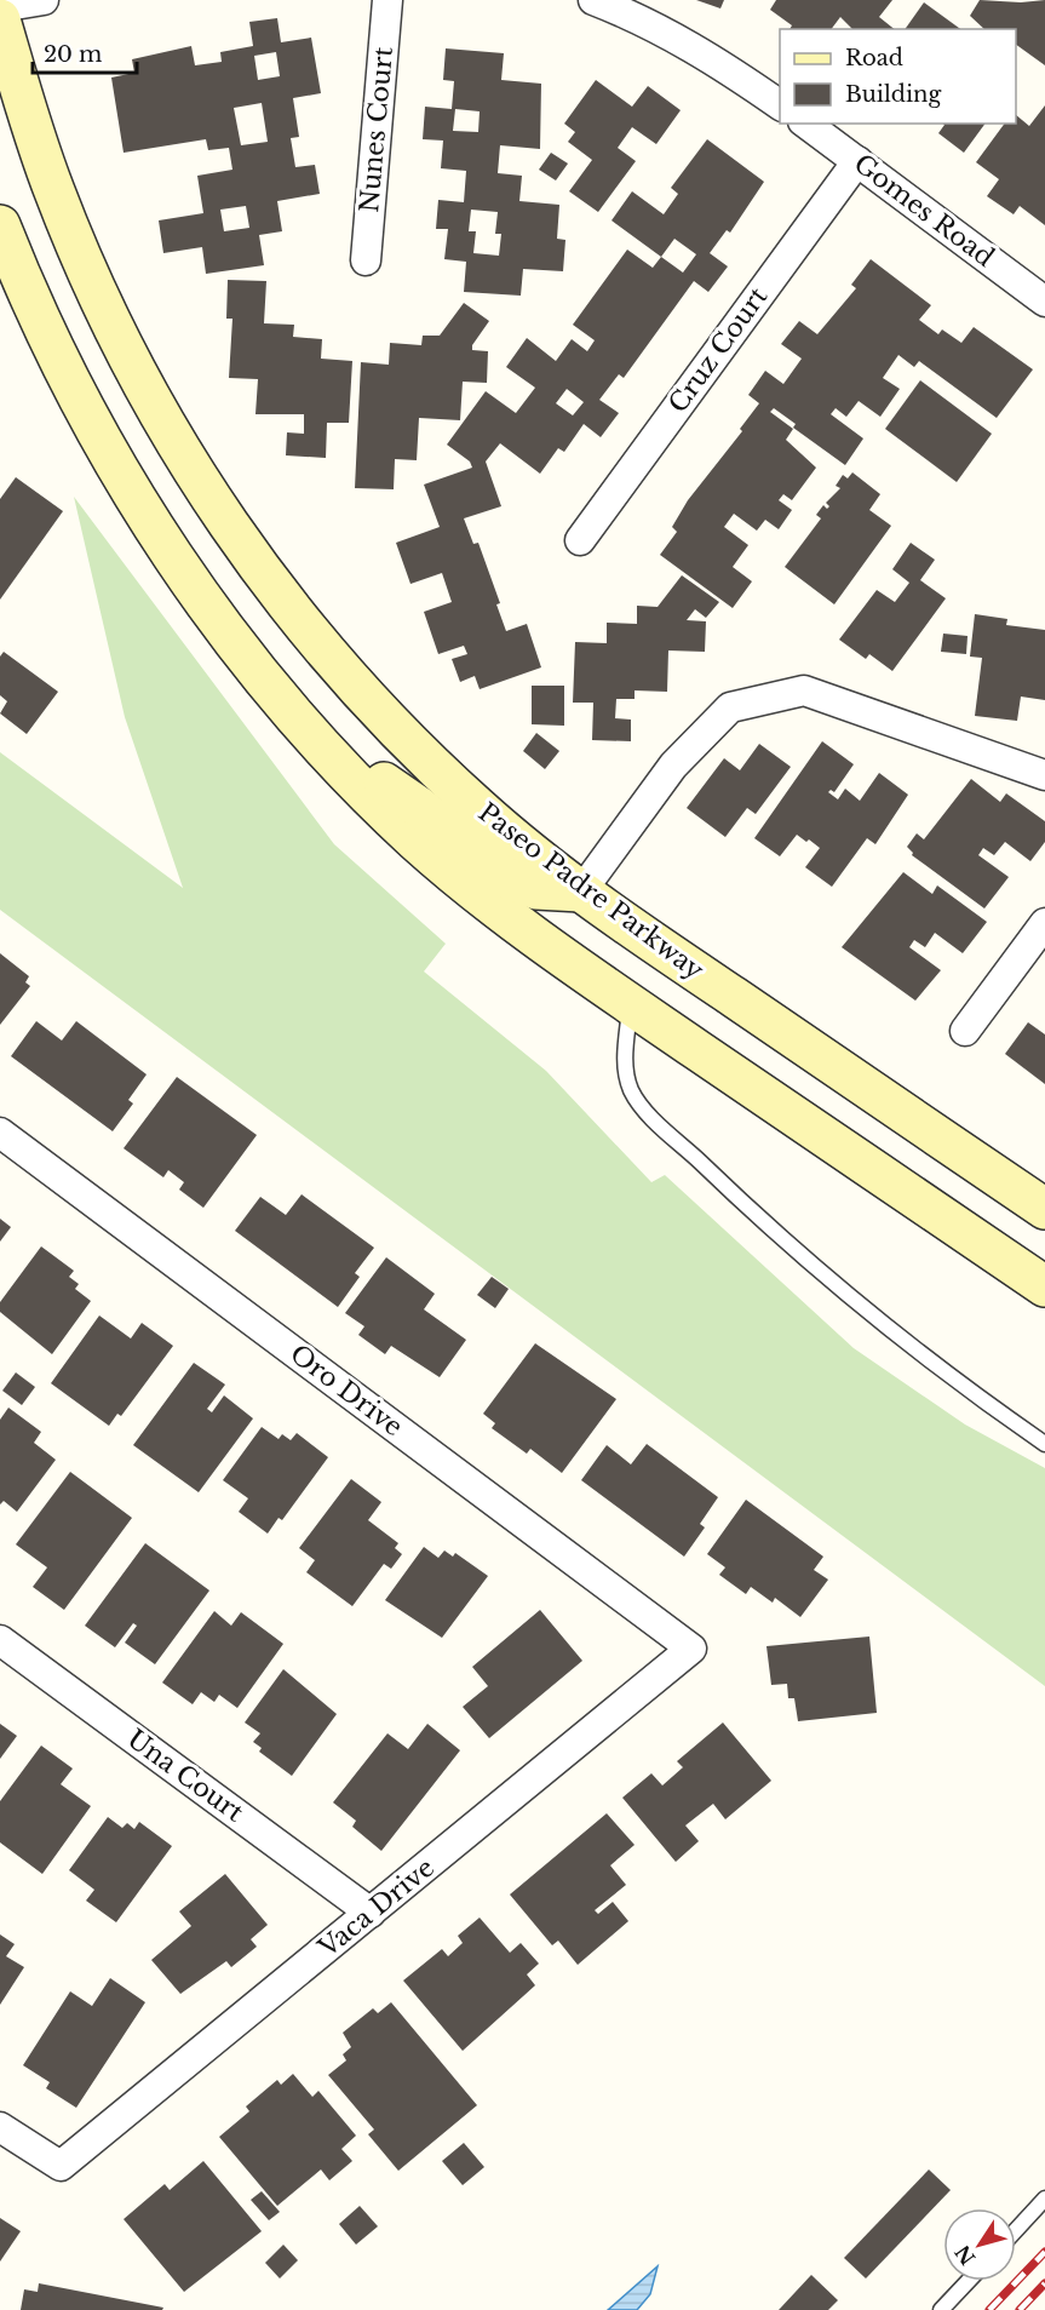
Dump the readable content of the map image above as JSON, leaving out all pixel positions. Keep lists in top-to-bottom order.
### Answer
{
  "streets": {
    "main road": ["Paseo Padre Parkway"],
    "street": [
      "Nunes Court",
      "Gomes Road",
      "Cruz Court",
      "Oro Drive",
      "Una Court",
      "Vaca Drive"
    ]
  },
  "crossings": [
    ["Gomes Road", "Cruz Court"],
    ["Oro Drive", "Vaca Drive"],
    ["Una Court", "Vaca Drive"]
  ],
  "legend": ["Road", "Building"],
  "scale_bar": "20 m",
  "north": "bottom left"
}
